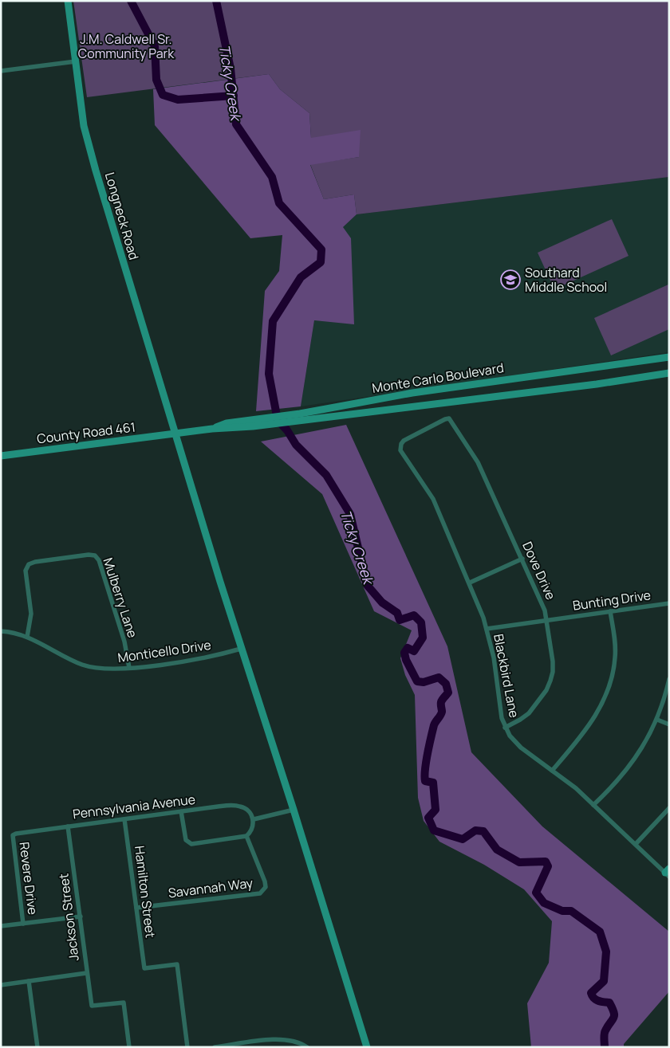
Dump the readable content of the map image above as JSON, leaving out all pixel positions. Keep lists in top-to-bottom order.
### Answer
{
  "streets": {
    "street": [
      "Longneck Road",
      "Monte Carlo Boulevard",
      "County Road 461",
      "Dove Drive",
      "Mulberry Lane",
      "Bunting Drive",
      "Monticello Drive",
      "Blackbird Lane",
      "Pennsylvania Avenue",
      "Revere Drive",
      "Savannah Way",
      "Hamilton Street",
      "Jackson Street"
    ]
  },
  "crossings": [
    ["Longneck Road", "Monte Carlo Boulevard"],
    ["Longneck Road", "County Road 461"],
    ["Longneck Road", "Monticello Drive"],
    ["Monte Carlo Boulevard", "County Road 461"],
    ["Dove Drive", "Bunting Drive"],
    ["Dove Drive", "Blackbird Lane"],
    ["Mulberry Lane", "Monticello Drive"],
    ["Bunting Drive", "Blackbird Lane"],
    ["Pennsylvania Avenue", "Revere Drive"],
    ["Pennsylvania Avenue", "Hamilton Street"],
    ["Pennsylvania Avenue", "Jackson Street"],
    ["Savannah Way", "Hamilton Street"]
  ],
  "water": ["Ticky Creek"],
  "parks": ["J.M. Caldwell Sr. Community Park"],
  "places": {
    "school or university": ["Southard Middle School"]
  }
}
